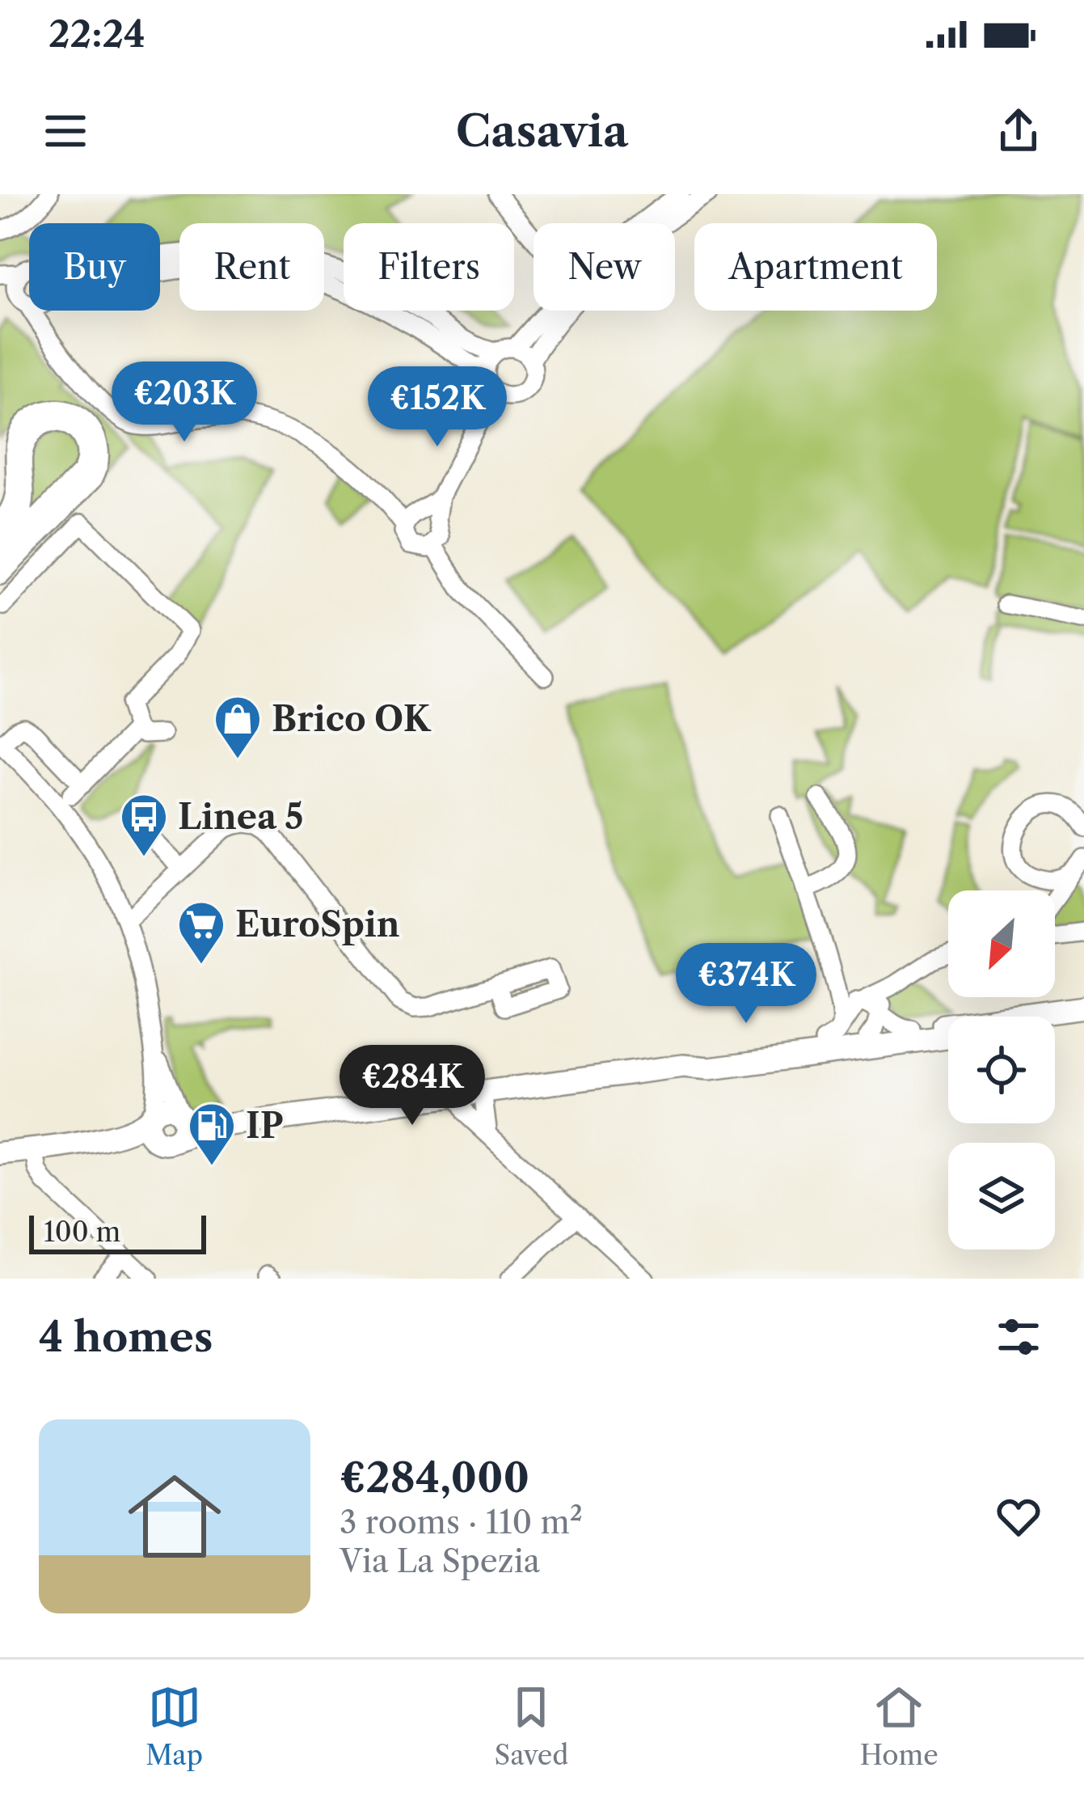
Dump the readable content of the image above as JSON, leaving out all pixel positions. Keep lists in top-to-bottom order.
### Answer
{
  "places": {
    "shop": ["Brico OK"],
    "bus stop": ["Linea 5"],
    "supermarket": ["EuroSpin"],
    "fuel station": ["IP"]
  },
  "scale_bar": "100 m",
  "north": "bottom left",
  "page": {
    "status": "22:24",
    "header": "Casavia",
    "chip": [
      "Buy",
      "Rent",
      "Filters",
      "New",
      "Apartment"
    ],
    "price": [
      "€203K",
      "€152K",
      "€374K",
      "€284K"
    ],
    "scale": "100 m",
    "heading": "4 homes",
    "list": [
      {
        "name": "€284,000",
        "note": "3 rooms · 110 m² · Via La Spezia"
      }
    ],
    "tabs": ["Map", "Saved", "Home"]
  }
}
